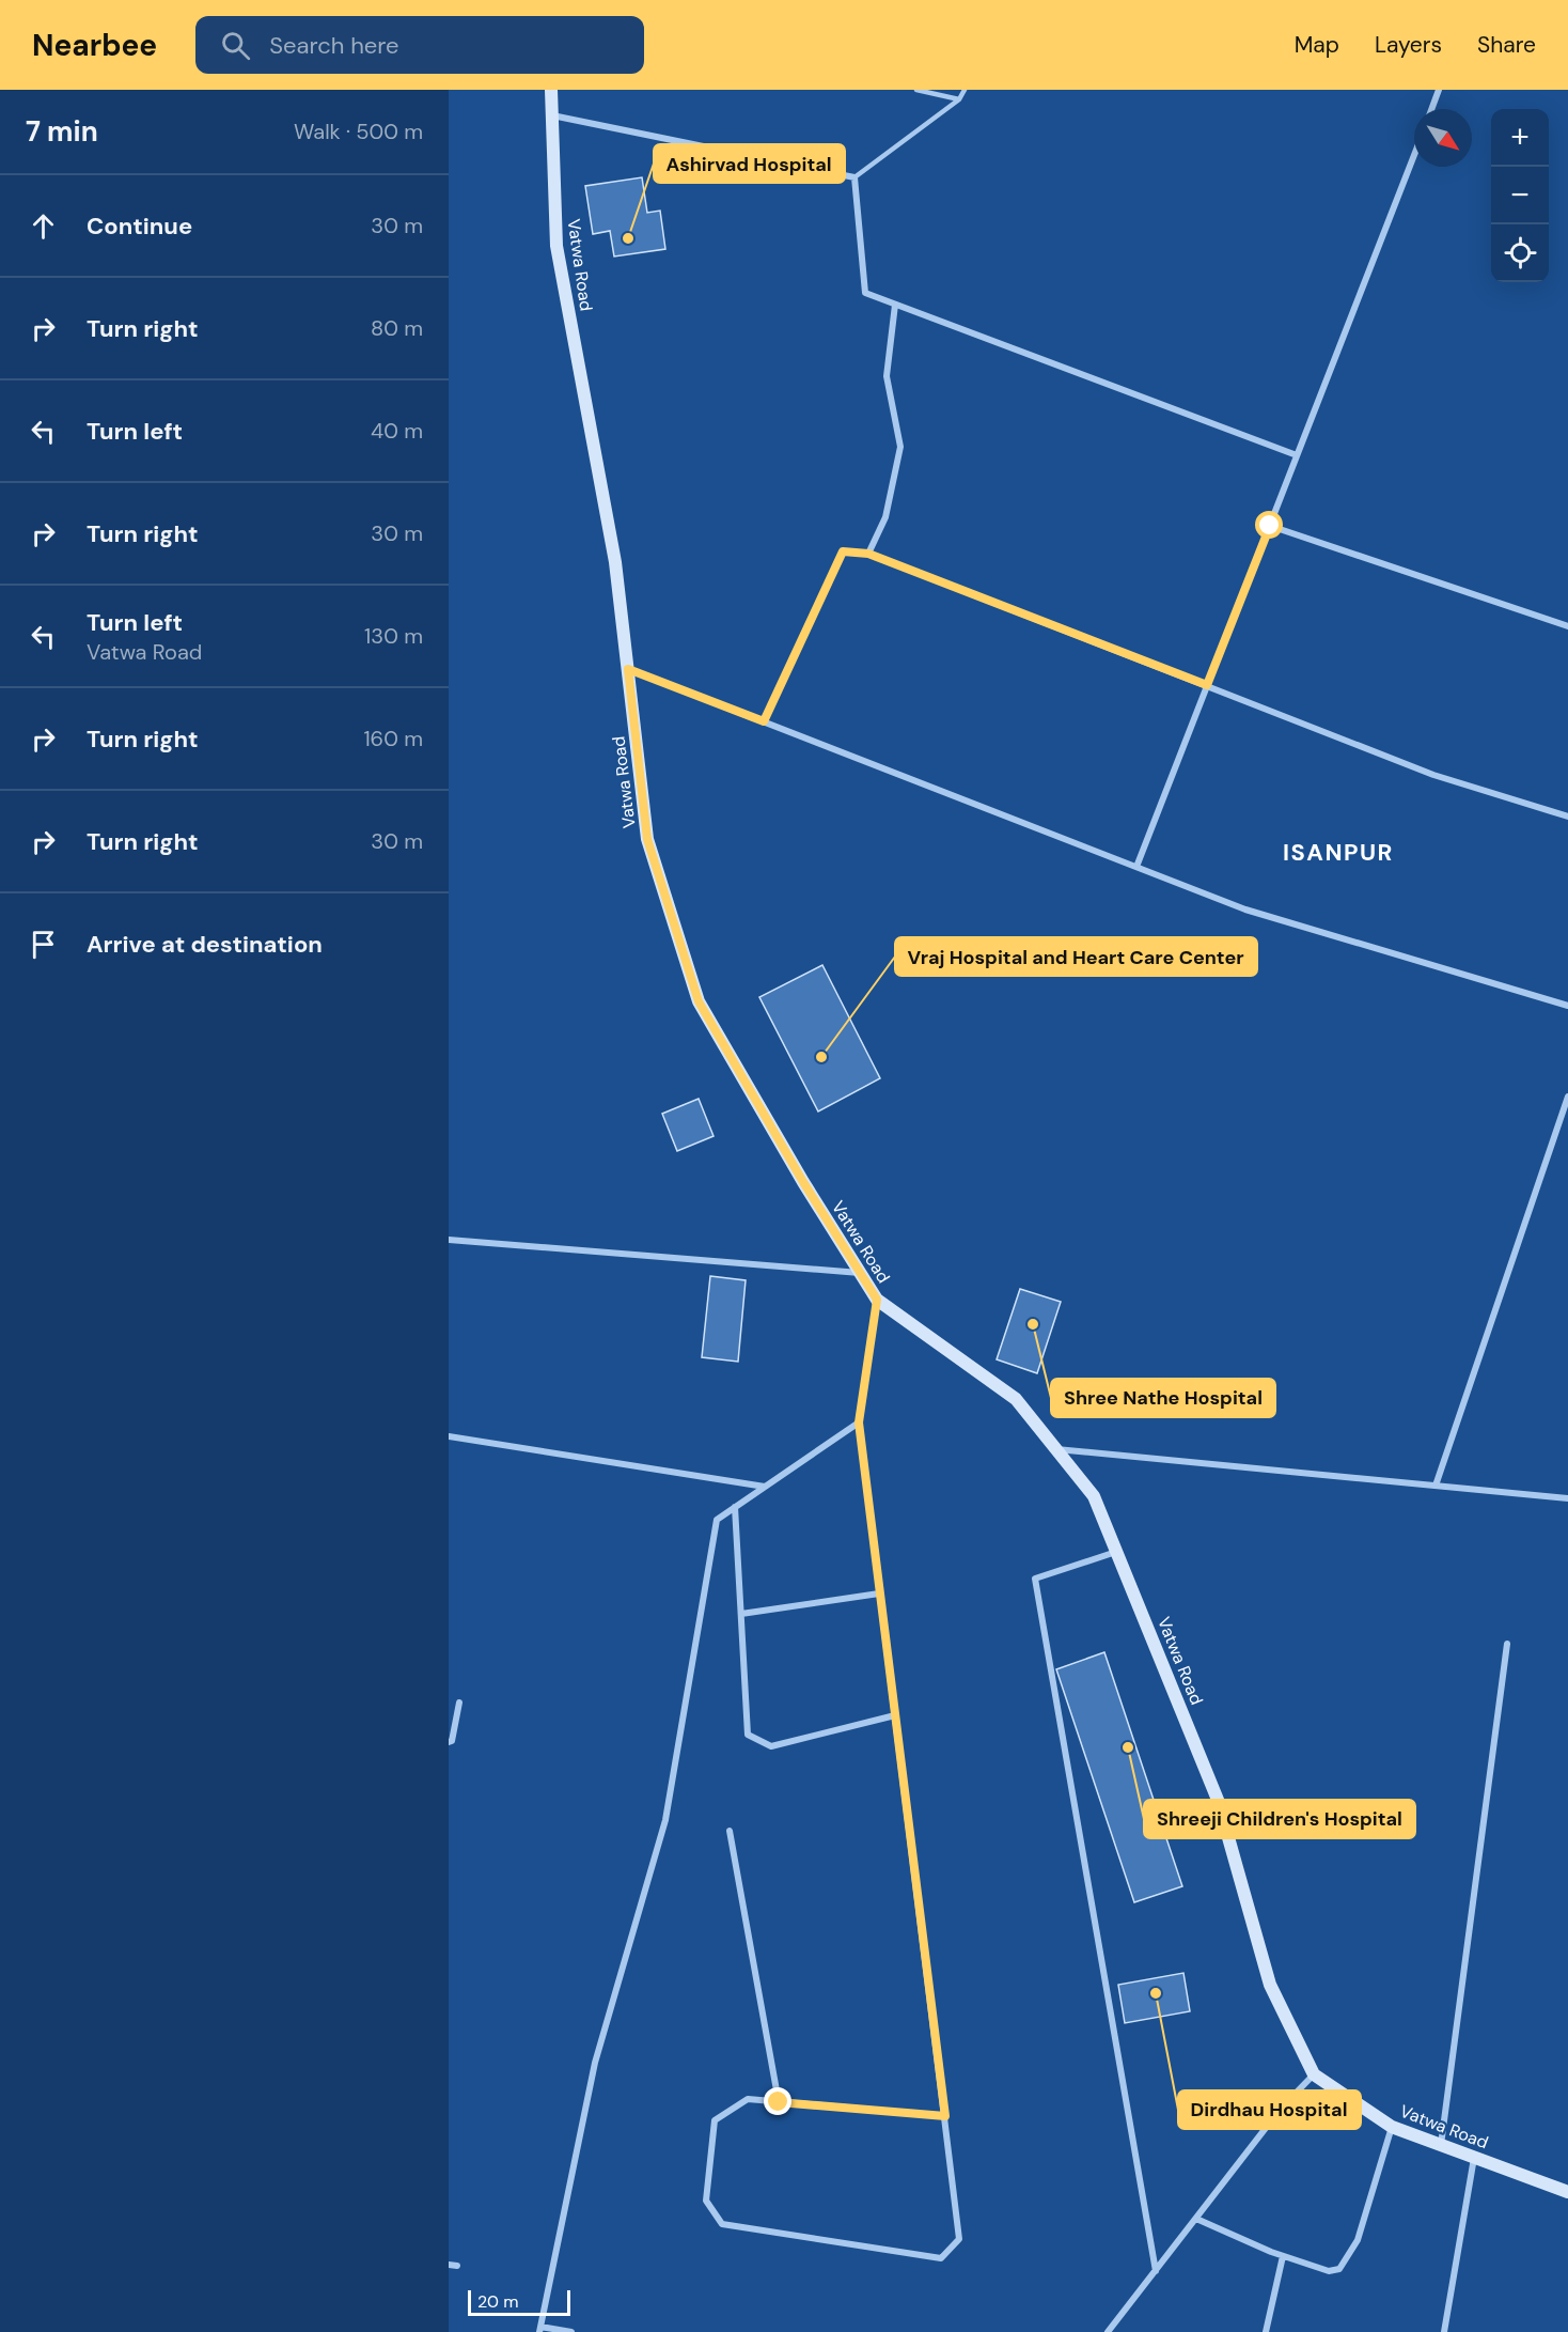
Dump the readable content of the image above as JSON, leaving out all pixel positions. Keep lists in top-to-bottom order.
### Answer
{
  "streets": {
    "main road": ["Vatwa Road"]
  },
  "districts": ["ISANPUR"],
  "places": [
    "Ashirvad Hospital",
    "Vraj Hospital and Heart Care Center",
    "Shree Nathe Hospital",
    "Shreeji Children's Hospital",
    "Dirdhau Hospital"
  ],
  "scale_bar": "20 m",
  "north": "bottom right",
  "page": {
    "header": "Nearbee",
    "search": "Search here",
    "nav": ["Map", "Layers", "Share"],
    "heading": ["7 min", "Walk · 500 m"],
    "map_buttons": ["+", "−"],
    "list": [
      ["Continue", "30 m"],
      ["Turn right", "80 m"],
      ["Turn left", "40 m"],
      ["Turn right", "30 m"],
      ["Turn left", "Vatwa Road", "130 m"],
      ["Turn right", "160 m"],
      ["Turn right", "30 m"],
      "Arrive at destination"
    ],
    "scale": "20 m"
  }
}
